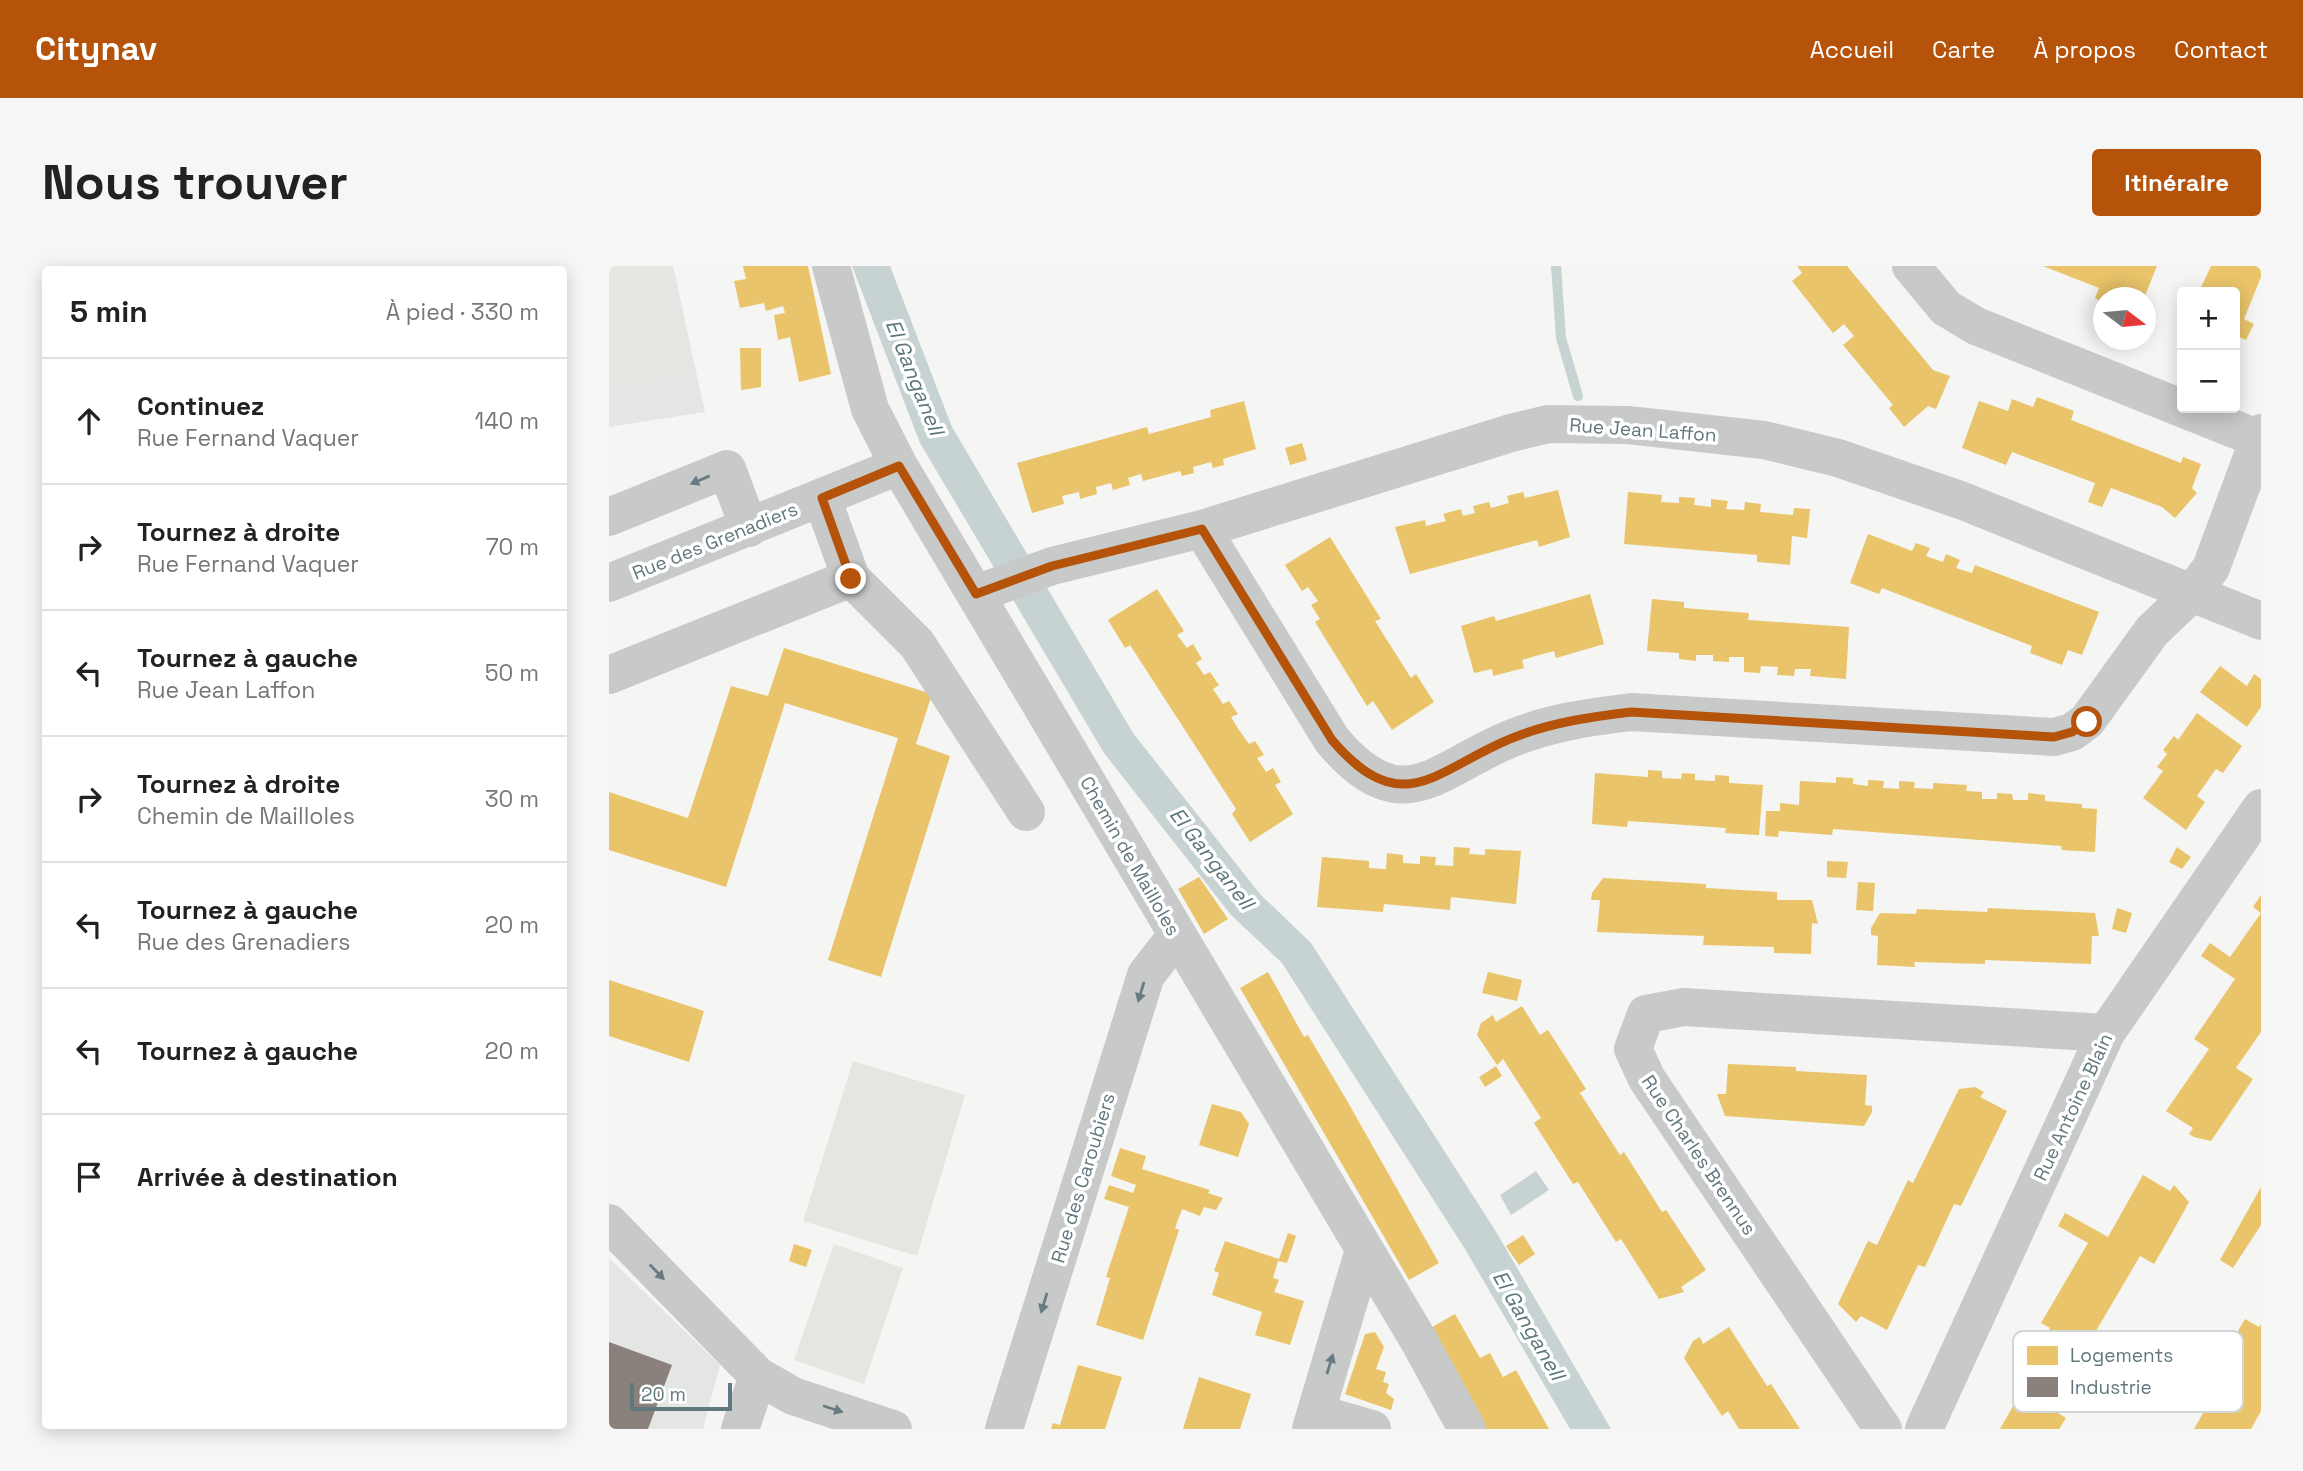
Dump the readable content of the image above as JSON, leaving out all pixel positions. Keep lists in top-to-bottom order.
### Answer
{
  "streets": {
    "street": [
      "Rue Jean Laffon",
      "Rue des Grenadiers",
      "Chemin de Mailloles",
      "Rue Antoine Blain",
      "Rue Charles Brennus",
      "Rue des Caroubiers"
    ]
  },
  "crossings": [
    ["Rue Jean Laffon", "Chemin de Mailloles"],
    ["Rue des Grenadiers", "Chemin de Mailloles"],
    ["Chemin de Mailloles", "Rue des Caroubiers"],
    ["Rue Antoine Blain", "Rue Charles Brennus"]
  ],
  "water": ["El Ganganell"],
  "legend": ["Logements", "Industrie"],
  "scale_bar": "20 m",
  "north": "right",
  "page": {
    "header": "Citynav",
    "nav": [
      "Accueil",
      "Carte",
      "À propos",
      "Contact"
    ],
    "buttons": "Itinéraire",
    "title": "Nous trouver",
    "heading": ["5 min", "À pied · 330 m"],
    "map_buttons": ["+", "−"],
    "list": [
      ["Continuez", "Rue Fernand Vaquer", "140 m"],
      ["Tournez à droite", "Rue Fernand Vaquer", "70 m"],
      ["Tournez à gauche", "Rue Jean Laffon", "50 m"],
      ["Tournez à droite", "Chemin de Mailloles", "30 m"],
      ["Tournez à gauche", "Rue des Grenadiers", "20 m"],
      ["Tournez à gauche", "20 m"],
      "Arrivée à destination"
    ],
    "scale": "20 m"
  }
}
